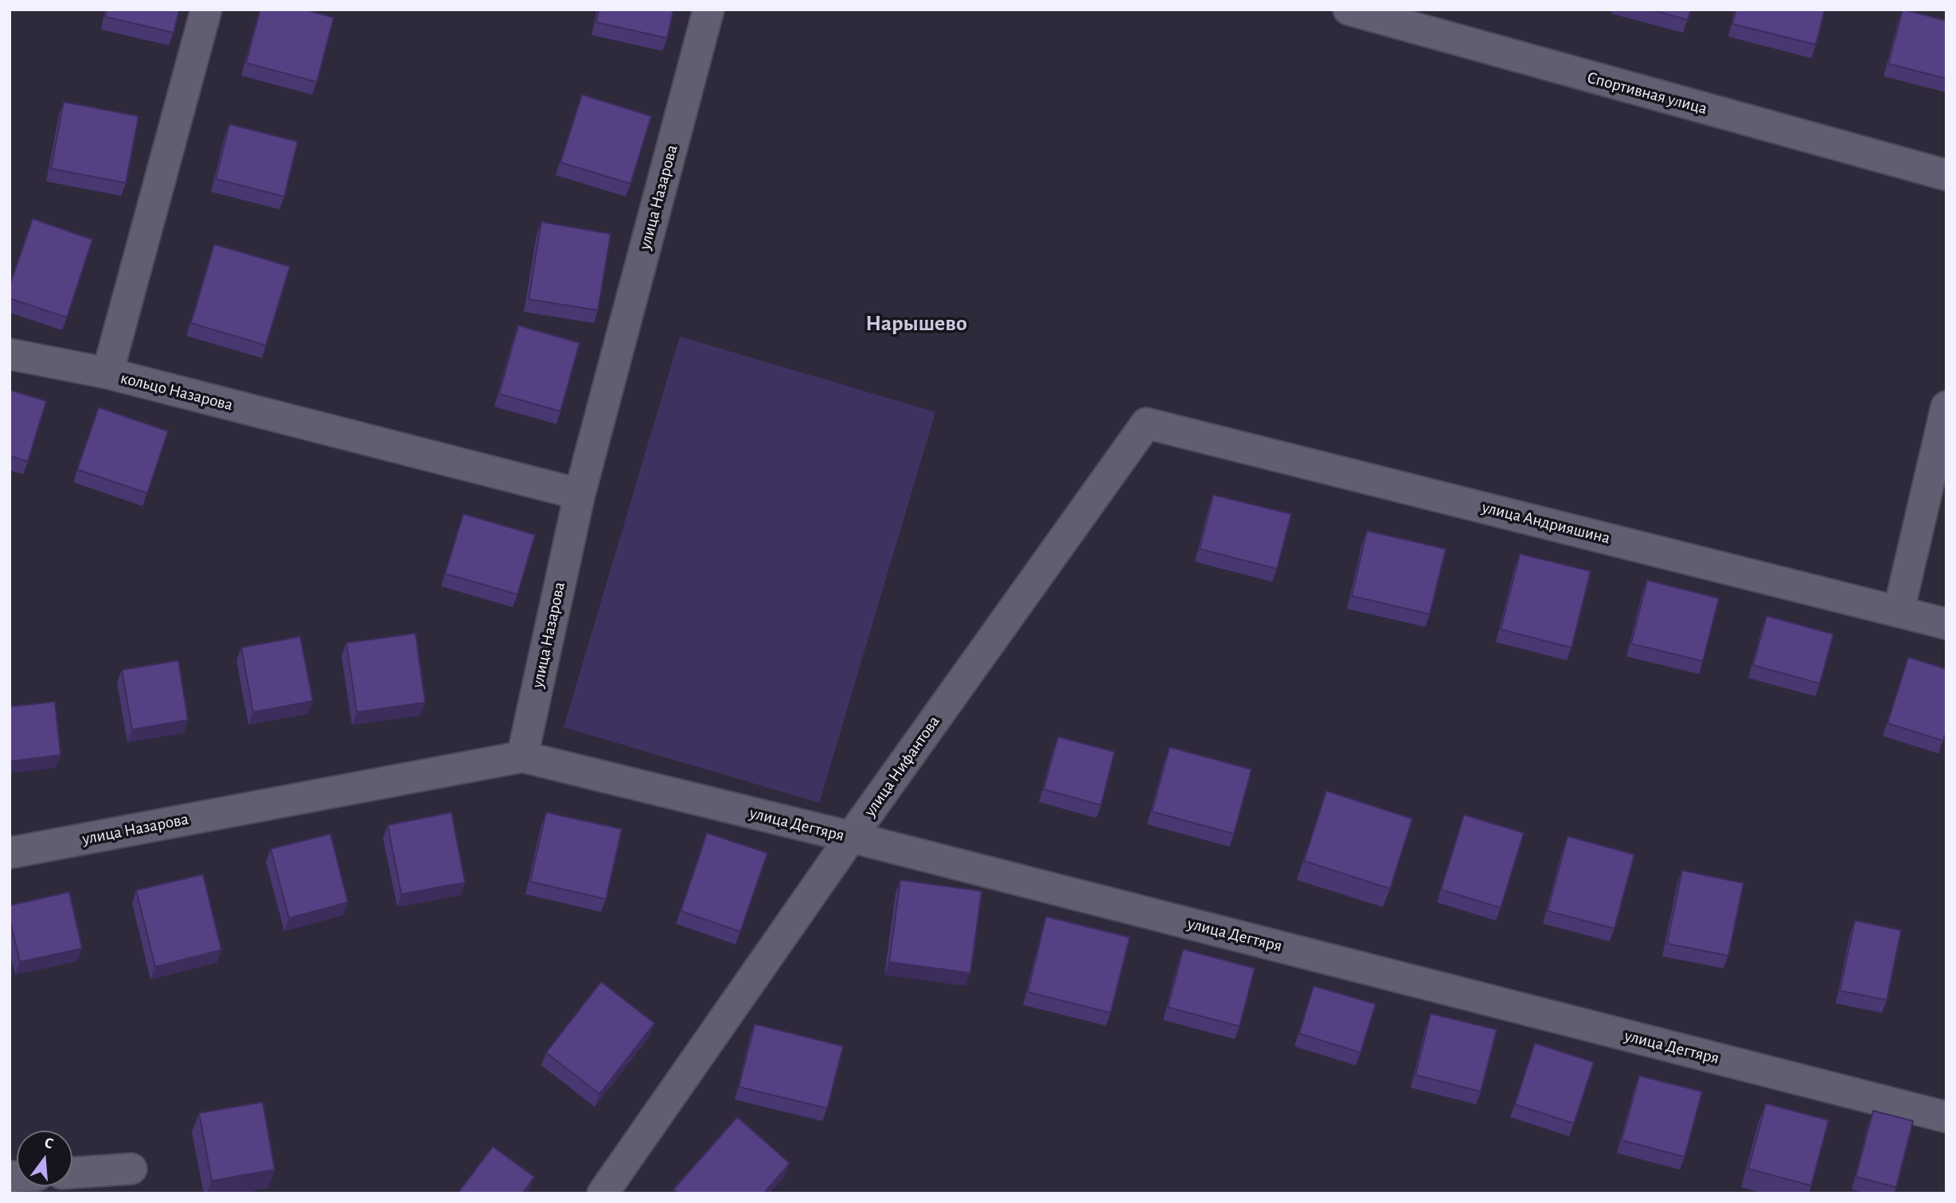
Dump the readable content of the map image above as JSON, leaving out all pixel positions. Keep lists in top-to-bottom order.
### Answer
{
  "streets": {
    "street": [
      "Спортивная улица",
      "улица Назарова",
      "кольцо Назарова",
      "улица Андрияшина",
      "улица Нифантова",
      "улица Дегтяря"
    ]
  },
  "crossings": [
    ["улица Назарова", "кольцо Назарова"],
    ["улица Назарова", "улица Дегтяря"],
    ["улица Андрияшина", "улица Нифантова"],
    ["улица Нифантова", "улица Дегтяря"]
  ],
  "districts": ["Нарышево"],
  "north": "top"
}
